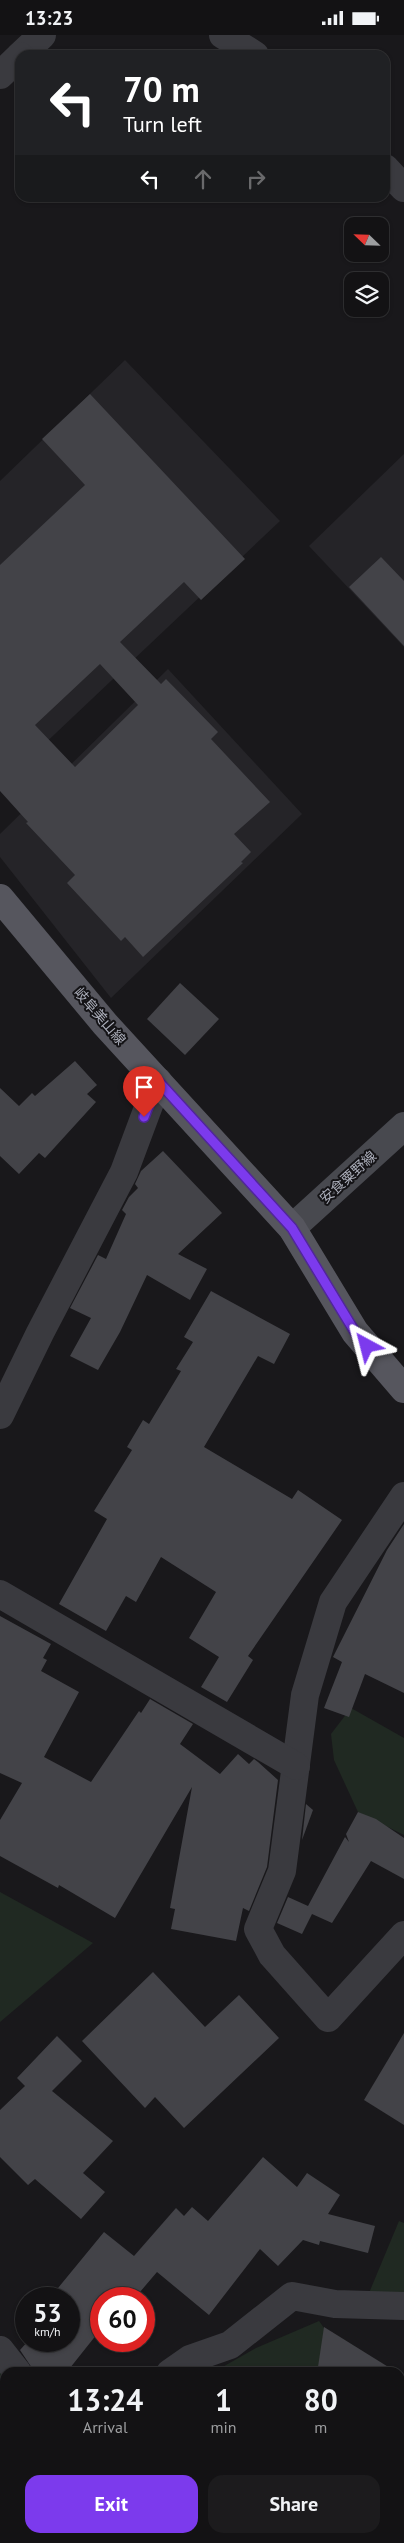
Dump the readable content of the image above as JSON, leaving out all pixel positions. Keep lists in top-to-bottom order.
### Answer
{
  "streets": {
    "main road": ["岐阜美山線", "安食粟野線"]
  },
  "crossings": [
    ["岐阜美山線", "安食粟野線"]
  ],
  "north": "top left",
  "page": {
    "status": "13:23",
    "turn": ["70 m", "Turn left"],
    "speed": "53 km/h",
    "limit": "60",
    "eta": [
      "13:24",
      "Arrival",
      "1",
      "min",
      "80",
      "m"
    ],
    "buttons": ["Exit", "Share"]
  }
}
